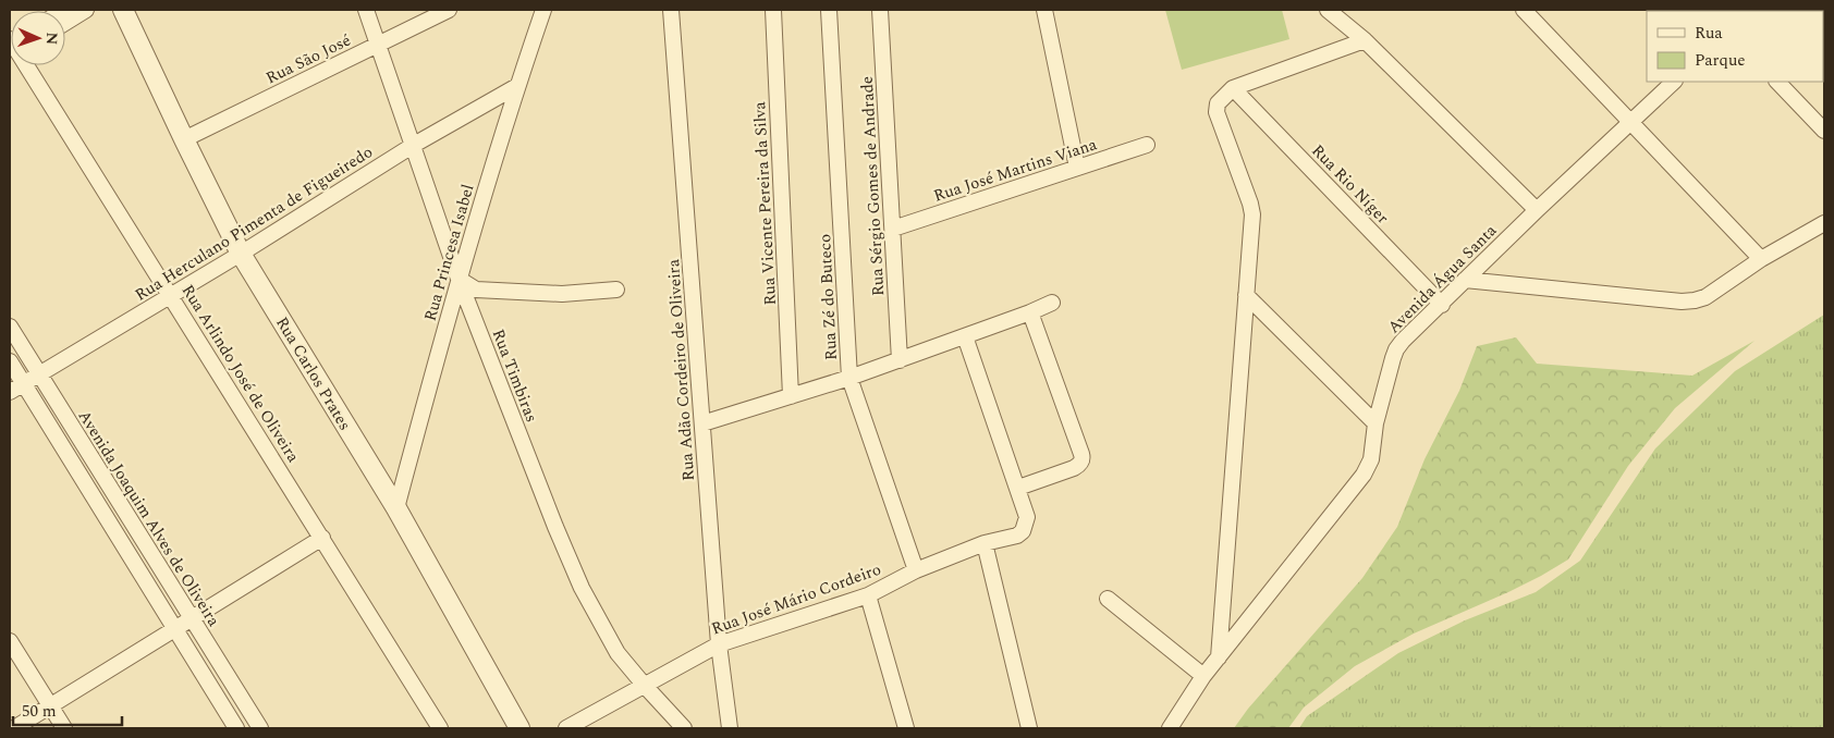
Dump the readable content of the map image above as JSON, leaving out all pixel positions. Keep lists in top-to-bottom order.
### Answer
{
  "streets": {
    "street": [
      "Rua São José",
      "Rua José Martins Viana",
      "Rua Rio Níger",
      "Rua Sérgio Gomes de Andrade",
      "Rua Vicente Pereira da Silva",
      "Rua Herculano Pimenta de Figueiredo",
      "Rua Princesa Isabel",
      "Avenida Água Santa",
      "Rua Zé do Buteco",
      "Rua Adão Cordeiro de Oliveira",
      "Rua Arlindo José de Oliveira",
      "Rua Carlos Prates",
      "Rua Timbiras",
      "Avenida Joaquim Alves de Oliveira",
      "Rua José Mário Cordeiro"
    ]
  },
  "crossings": [
    ["Rua São José", "Rua Carlos Prates"],
    ["Rua São José", "Rua Timbiras"],
    ["Rua José Martins Viana", "Rua Sérgio Gomes de Andrade"],
    ["Rua Rio Níger", "Avenida Água Santa"],
    ["Rua Herculano Pimenta de Figueiredo", "Rua Princesa Isabel"],
    ["Rua Herculano Pimenta de Figueiredo", "Rua Arlindo José de Oliveira"],
    ["Rua Herculano Pimenta de Figueiredo", "Rua Carlos Prates"],
    ["Rua Herculano Pimenta de Figueiredo", "Rua Timbiras"],
    ["Rua Herculano Pimenta de Figueiredo", "Avenida Joaquim Alves de Oliveira"],
    ["Rua Princesa Isabel", "Rua Carlos Prates"],
    ["Rua Princesa Isabel", "Rua Timbiras"],
    ["Rua Zé do Buteco", "Rua José Mário Cordeiro"],
    ["Rua Adão Cordeiro de Oliveira", "Rua José Mário Cordeiro"],
    ["Rua Timbiras", "Rua José Mário Cordeiro"]
  ],
  "legend": ["Rua", "Parque"],
  "scale_bar": "50 m",
  "north": "right"
}
